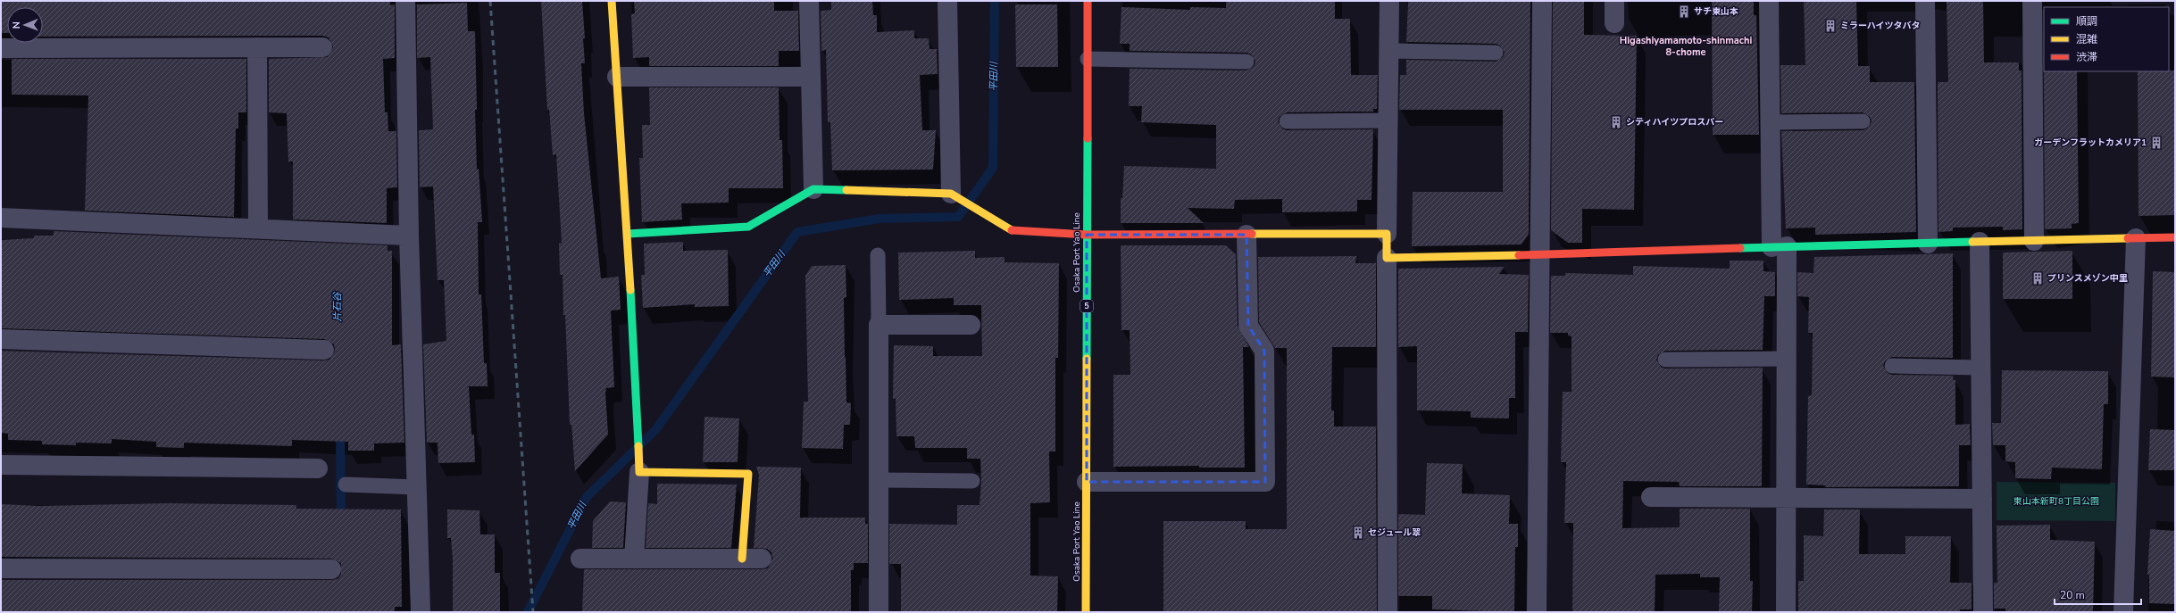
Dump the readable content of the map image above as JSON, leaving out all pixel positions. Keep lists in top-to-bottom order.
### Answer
{
  "streets": {
    "street": ["Osaka Port Yao Line", "5"]
  },
  "districts": ["Higashiyamamoto-shinmachi 8-chome"],
  "water": ["平田川", "片石谷"],
  "parks": ["東山本新町8丁目公園"],
  "places": {
    "building": [
      "サチ東山本",
      "ミラーハイツタバタ",
      "シティハイツプロスパー",
      "ガーデンフラットカメリア1",
      "プリンスメゾン中里",
      "セジュール翠"
    ]
  },
  "legend": ["順調", "混雑", "渋滞"],
  "scale_bar": "20 m",
  "north": "left"
}
